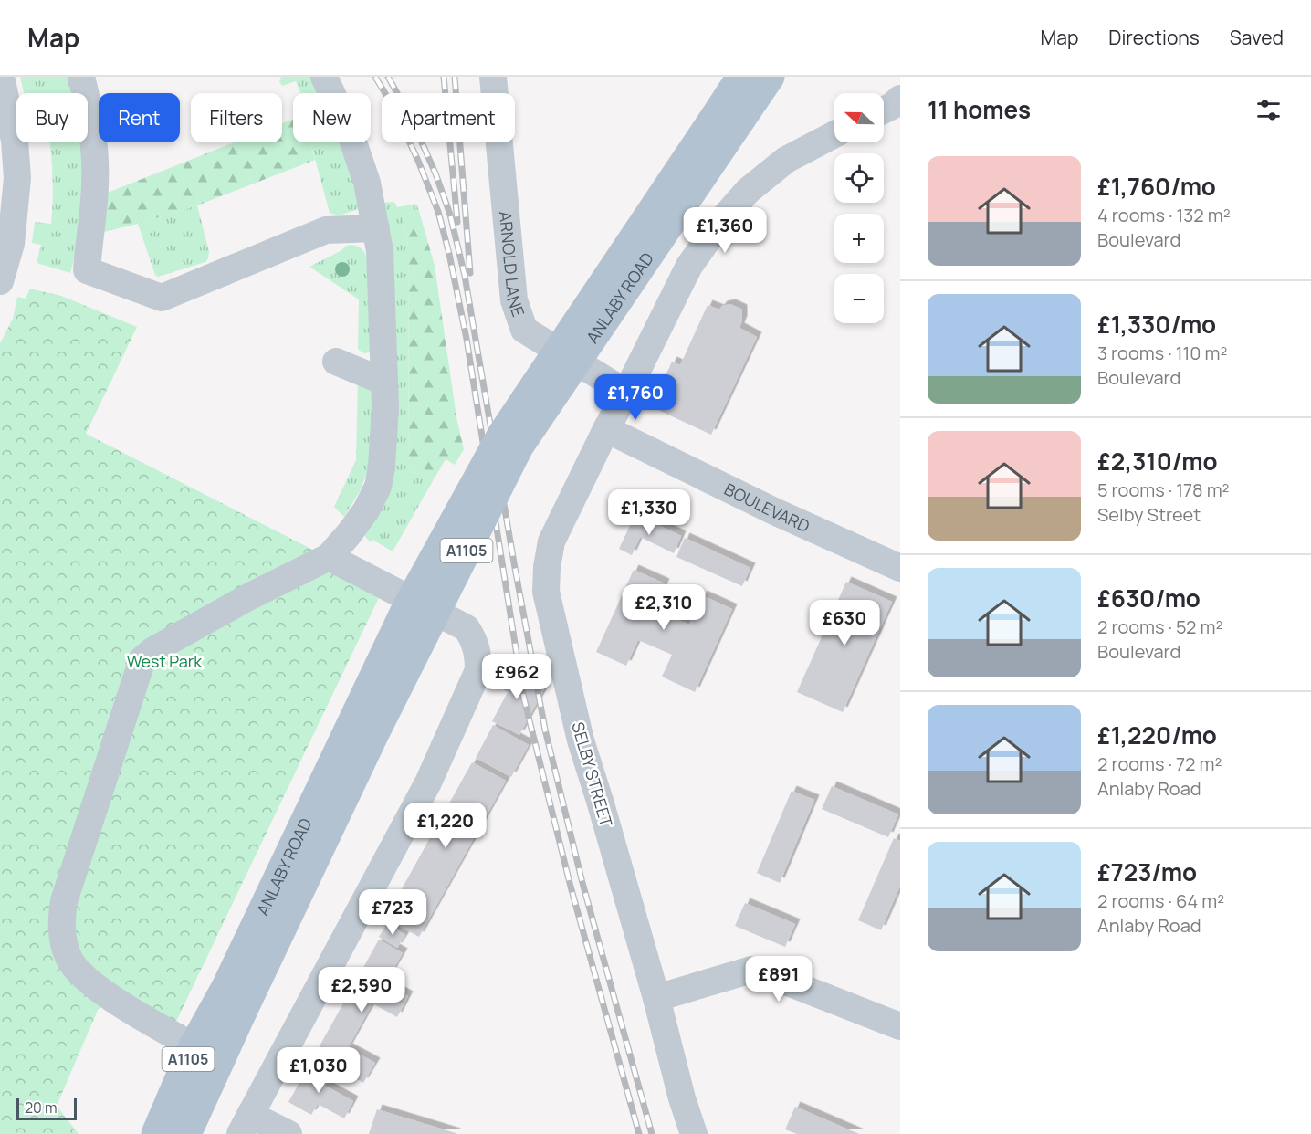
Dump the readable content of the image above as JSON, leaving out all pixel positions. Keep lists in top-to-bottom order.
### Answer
{
  "streets": {
    "main road": ["ANLABY ROAD", "A1105"],
    "street": ["ARNOLD LANE", "BOULEVARD", "SELBY STREET"]
  },
  "crossings": [
    ["ARNOLD LANE", "SELBY STREET"],
    ["BOULEVARD", "SELBY STREET"]
  ],
  "parks": ["West Park"],
  "scale_bar": "20 m",
  "north": "left",
  "page": {
    "header": "Map",
    "nav": ["Map", "Directions", "Saved"],
    "heading": "11 homes",
    "map_buttons": ["+", "−"],
    "chip": [
      "Buy",
      "Rent",
      "Filters",
      "New",
      "Apartment"
    ],
    "list": [
      {
        "name": "£1,760/mo",
        "note": "4 rooms · 132 m² · Boulevard"
      },
      {
        "name": "£1,330/mo",
        "note": "3 rooms · 110 m² · Boulevard"
      },
      {
        "name": "£2,310/mo",
        "note": "5 rooms · 178 m² · Selby Street"
      },
      {
        "name": "£630/mo",
        "note": "2 rooms · 52 m² · Boulevard"
      },
      {
        "name": "£1,220/mo",
        "note": "2 rooms · 72 m² · Anlaby Road"
      },
      {
        "name": "£723/mo",
        "note": "2 rooms · 64 m² · Anlaby Road"
      }
    ],
    "price": [
      "£1,360",
      "£1,760",
      "£1,330",
      "£2,310",
      "£630",
      "£962",
      "£1,220",
      "£723",
      "£891",
      "£2,590",
      "£1,030"
    ],
    "scale": "20 m"
  }
}
